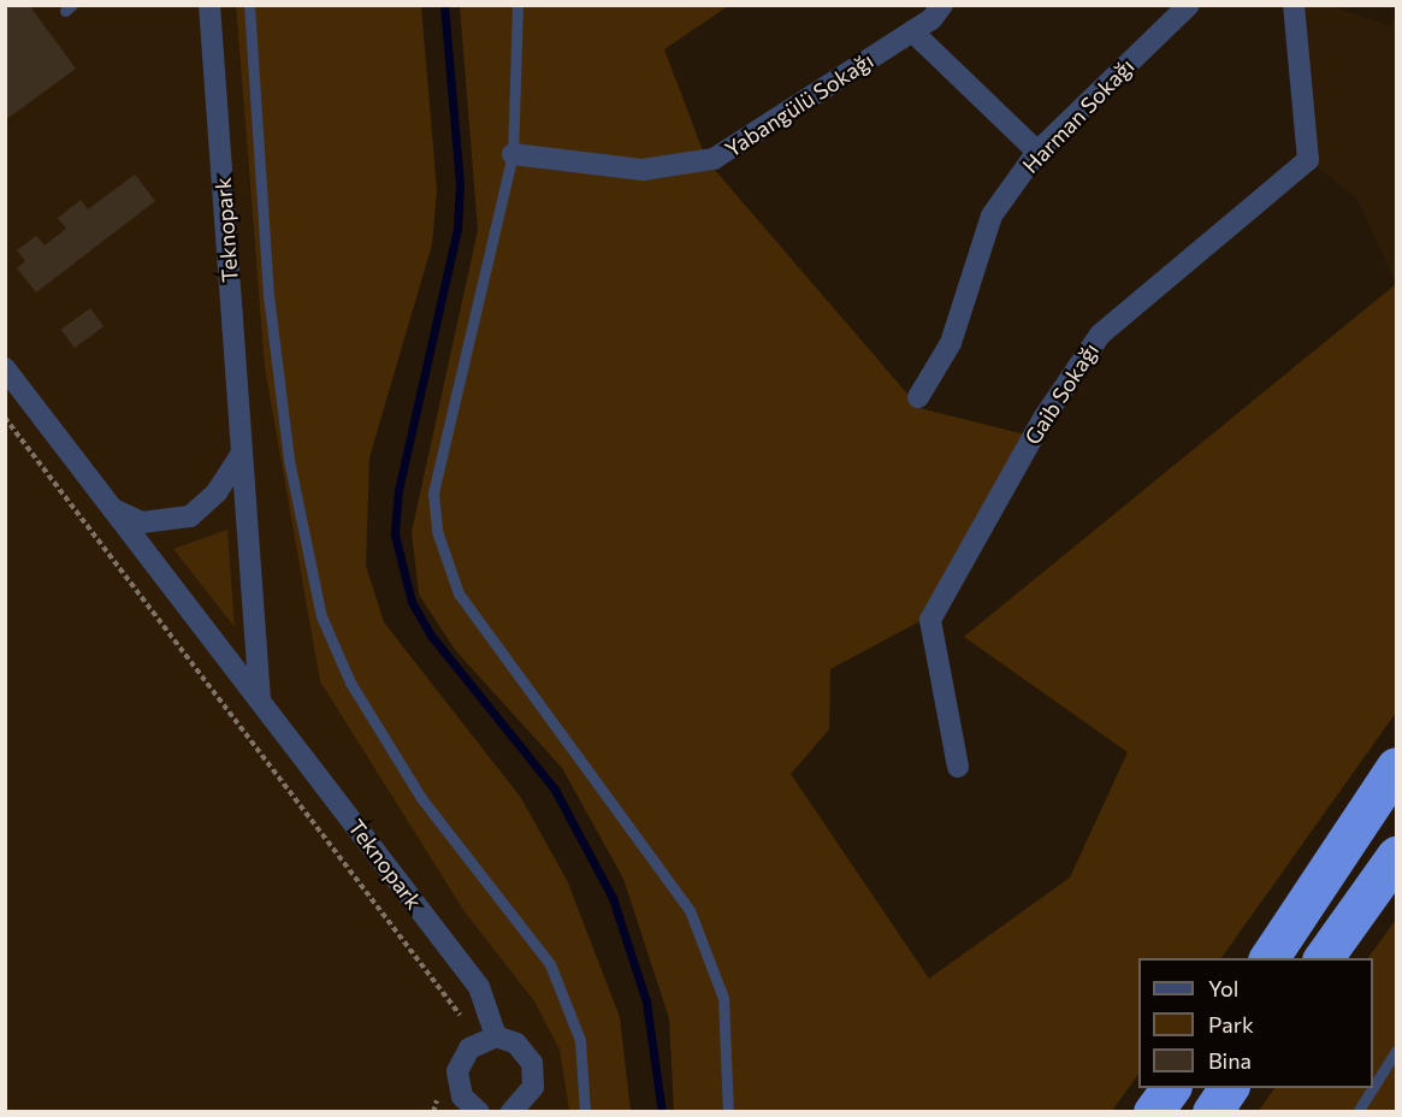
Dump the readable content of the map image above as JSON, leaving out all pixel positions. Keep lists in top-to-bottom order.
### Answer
{
  "streets": {
    "street": [
      "Yabangülü Sokağı",
      "Harman Sokağı",
      "Teknopark",
      "Gaib Sokağı"
    ]
  },
  "legend": ["Yol", "Park", "Bina"]
}
